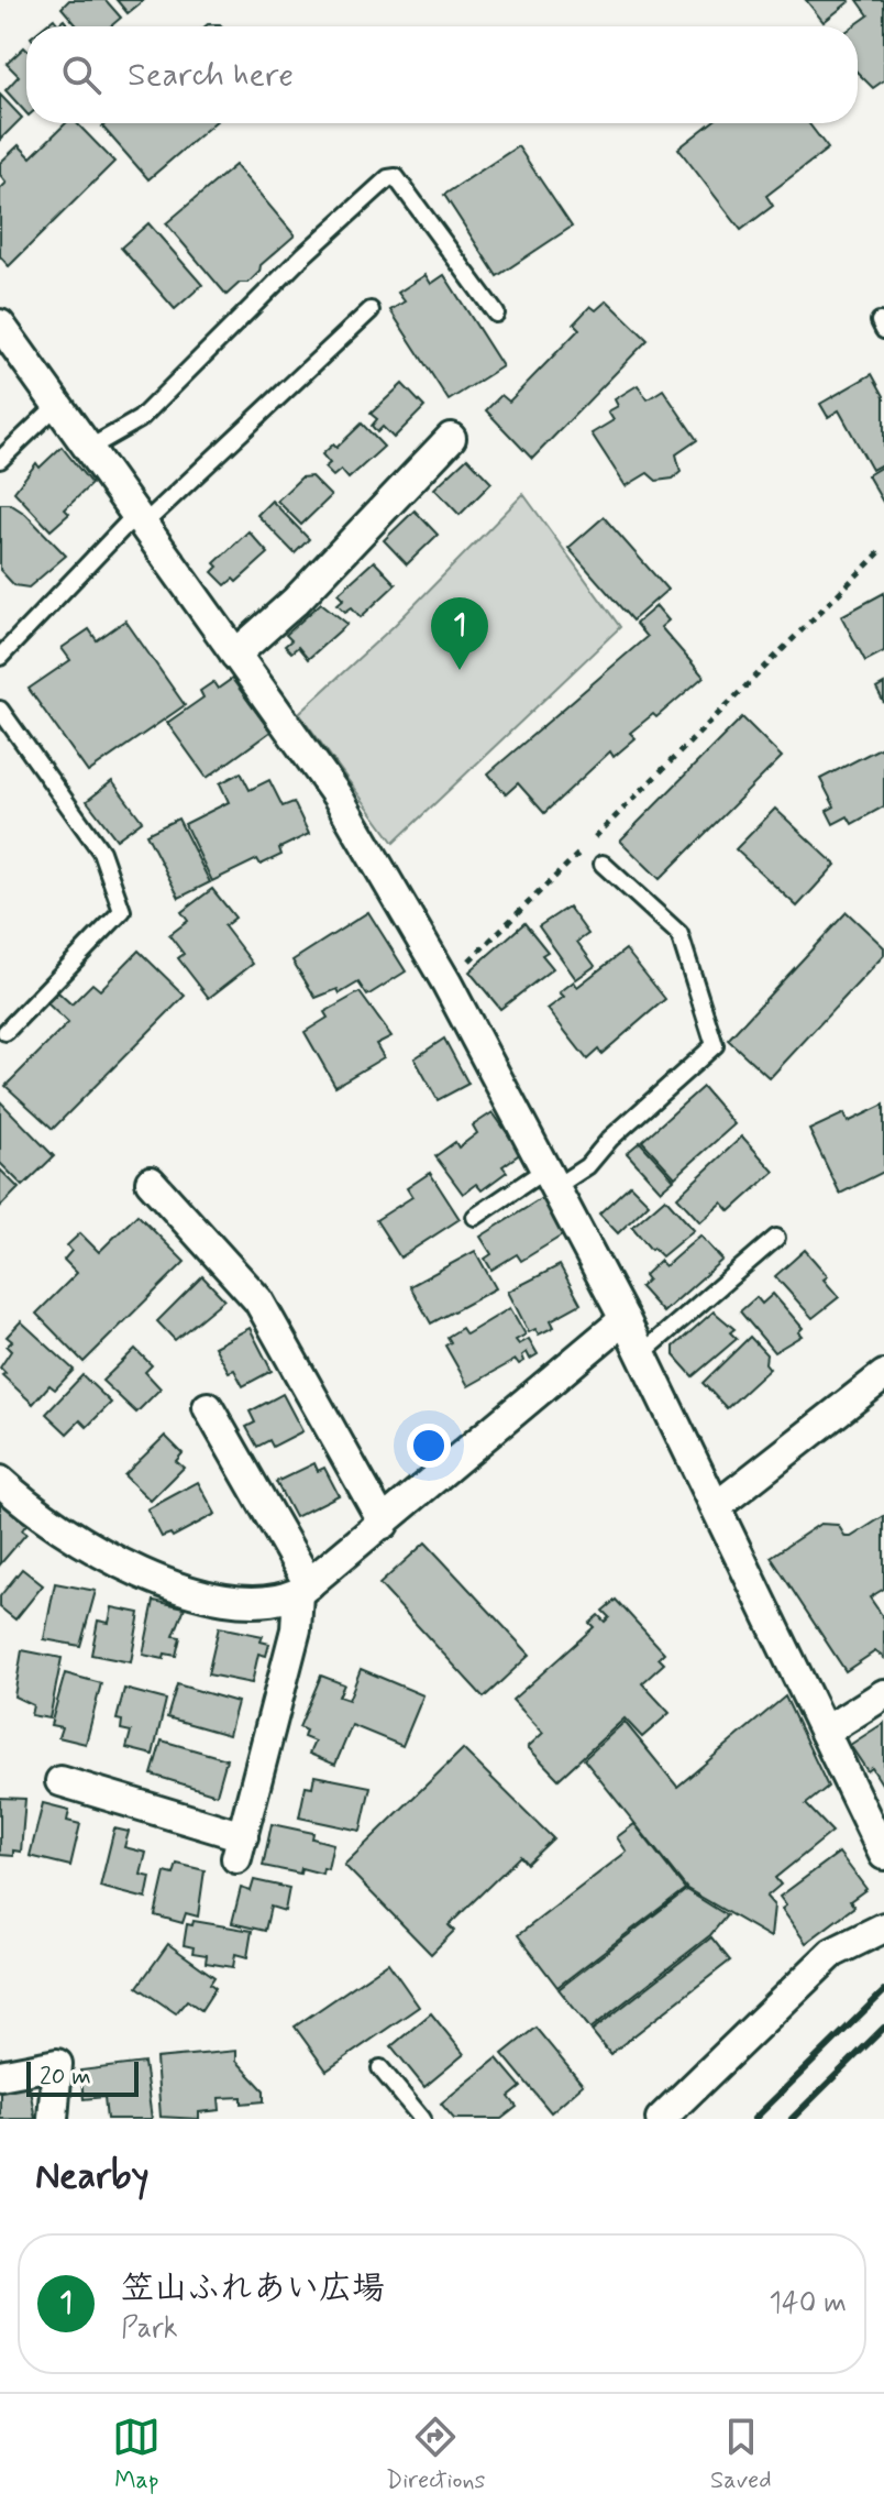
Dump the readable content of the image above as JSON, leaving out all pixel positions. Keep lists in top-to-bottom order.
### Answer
{
  "scale_bar": "20 m",
  "page": {
    "search": "Search here",
    "pins": "1",
    "scale": "20 m",
    "heading": "Nearby",
    "list": [
      {
        "mark": "1",
        "name": "笠山ふれあい広場",
        "note": "Park",
        "value": "140 m"
      }
    ],
    "nav": ["Map", "Directions", "Saved"]
  }
}
